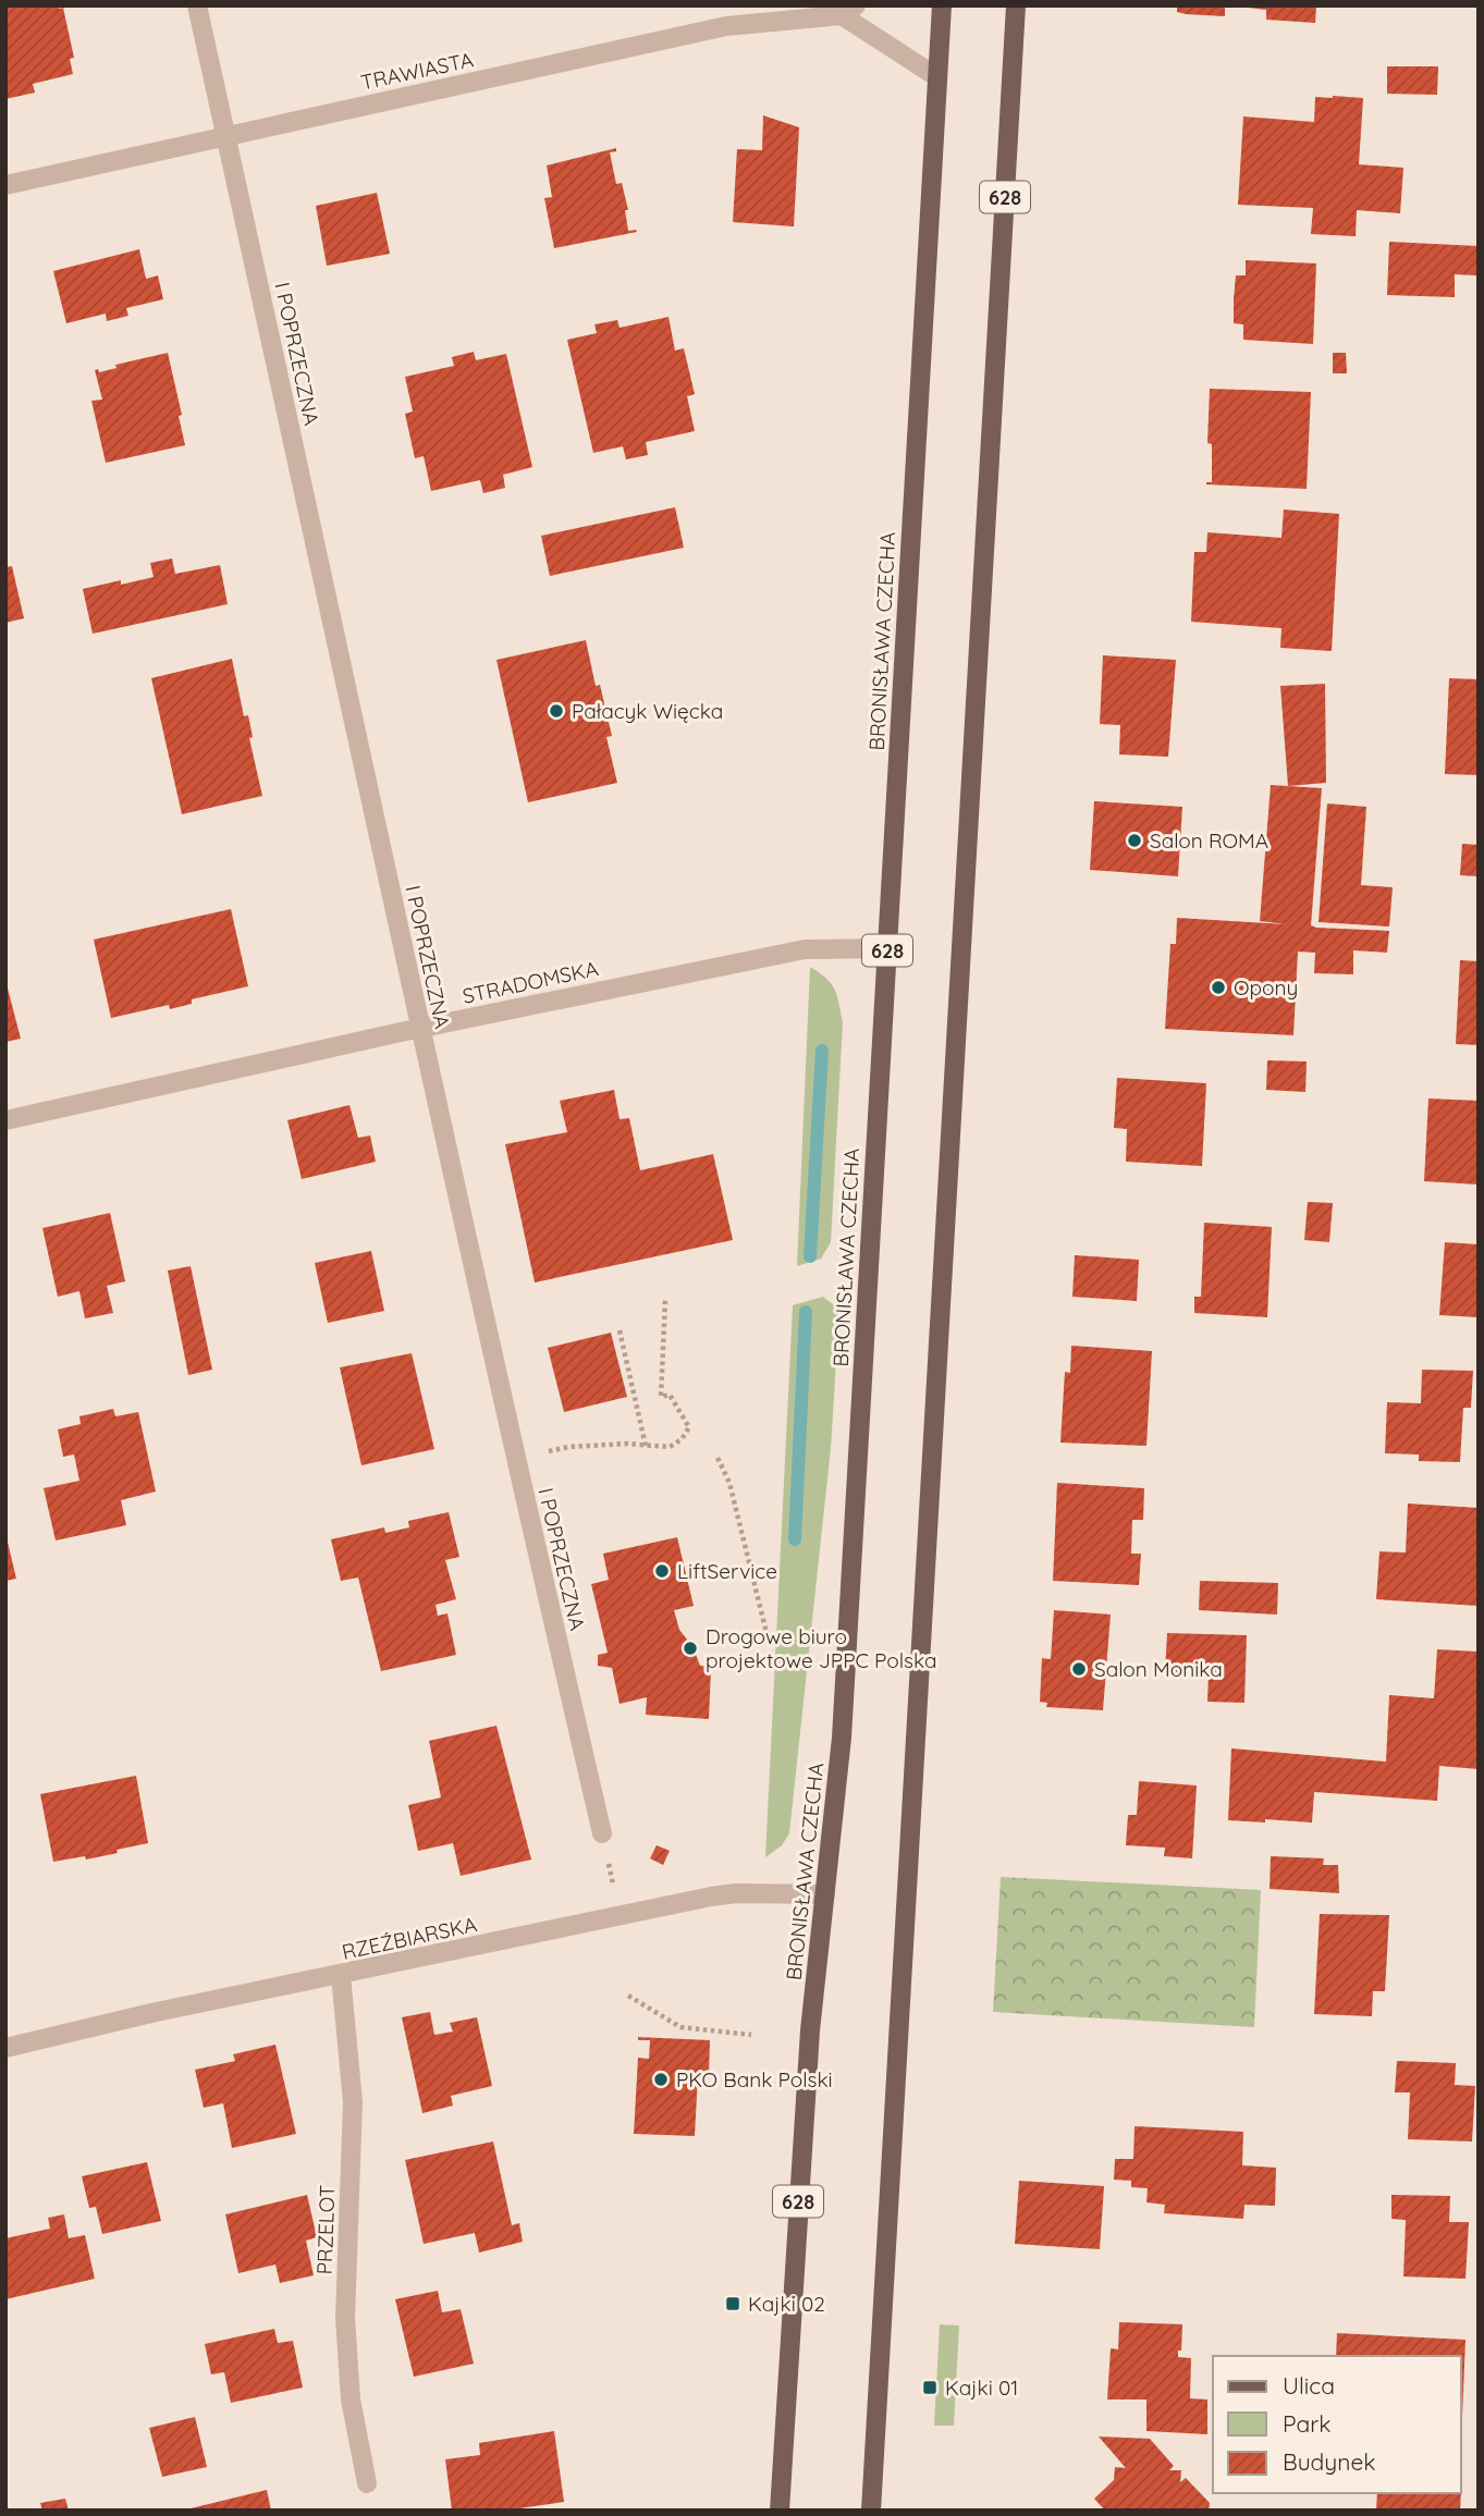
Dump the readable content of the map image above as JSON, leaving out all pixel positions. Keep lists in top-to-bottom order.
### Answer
{
  "streets": {
    "main road": ["628", "BRONISŁAWA CZECHA"],
    "street": [
      "TRAWIASTA",
      "I POPRZECZNA",
      "STRADOMSKA",
      "RZEŹBIARSKA",
      "PRZELOT"
    ]
  },
  "crossings": [
    ["TRAWIASTA", "I POPRZECZNA"],
    ["TRAWIASTA", "BRONISŁAWA CZECHA"],
    ["I POPRZECZNA", "STRADOMSKA"],
    ["BRONISŁAWA CZECHA", "STRADOMSKA"],
    ["BRONISŁAWA CZECHA", "RZEŹBIARSKA"],
    ["RZEŹBIARSKA", "PRZELOT"]
  ],
  "places": {
    "other": [
      "Pałacyk Więcka",
      "Salon ROMA",
      "Opony",
      "LiftService",
      "Drogowe biuro projektowe JPPC Polska",
      "Salon Monika",
      "PKO Bank Polski"
    ],
    "transit": ["Kajki 02", "Kajki 01"]
  },
  "legend": ["Ulica", "Park", "Budynek"]
}
